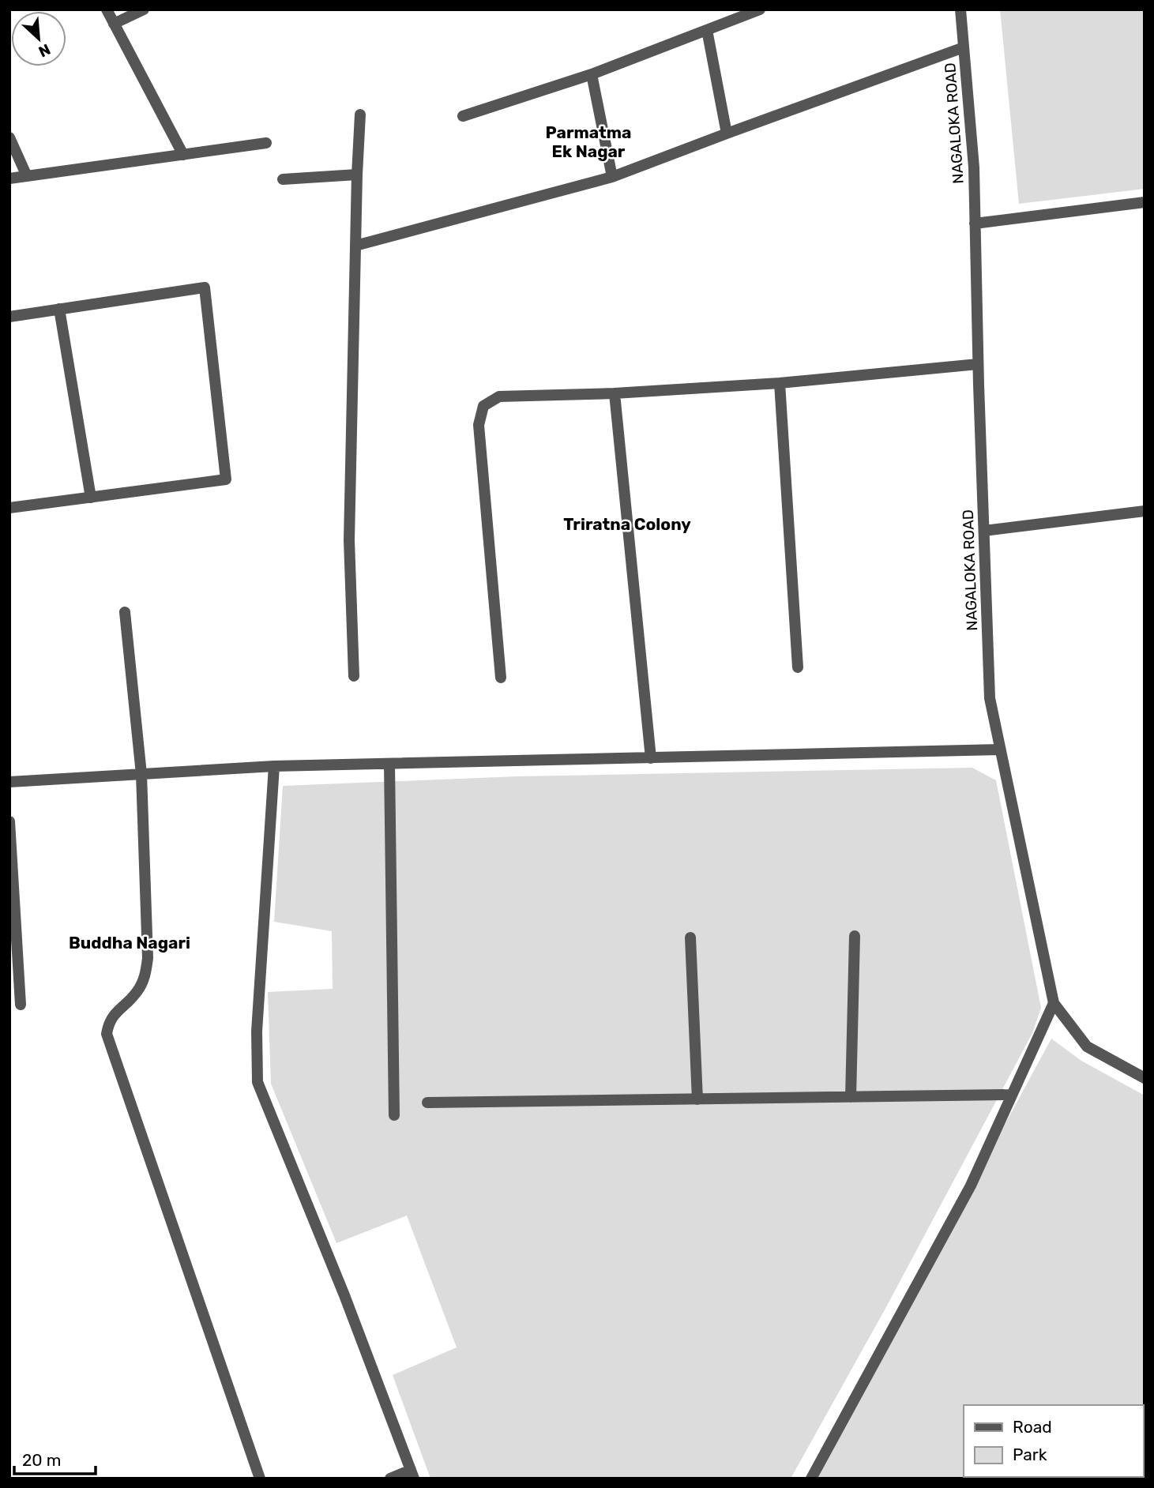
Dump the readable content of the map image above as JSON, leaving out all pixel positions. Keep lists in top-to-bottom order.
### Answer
{
  "streets": {
    "street": ["NAGALOKA ROAD"]
  },
  "districts": ["Parmatma Ek Nagar", "Triratna Colony", "Buddha Nagari"],
  "legend": ["Road", "Park"],
  "scale_bar": "20 m",
  "north": "bottom right"
}
